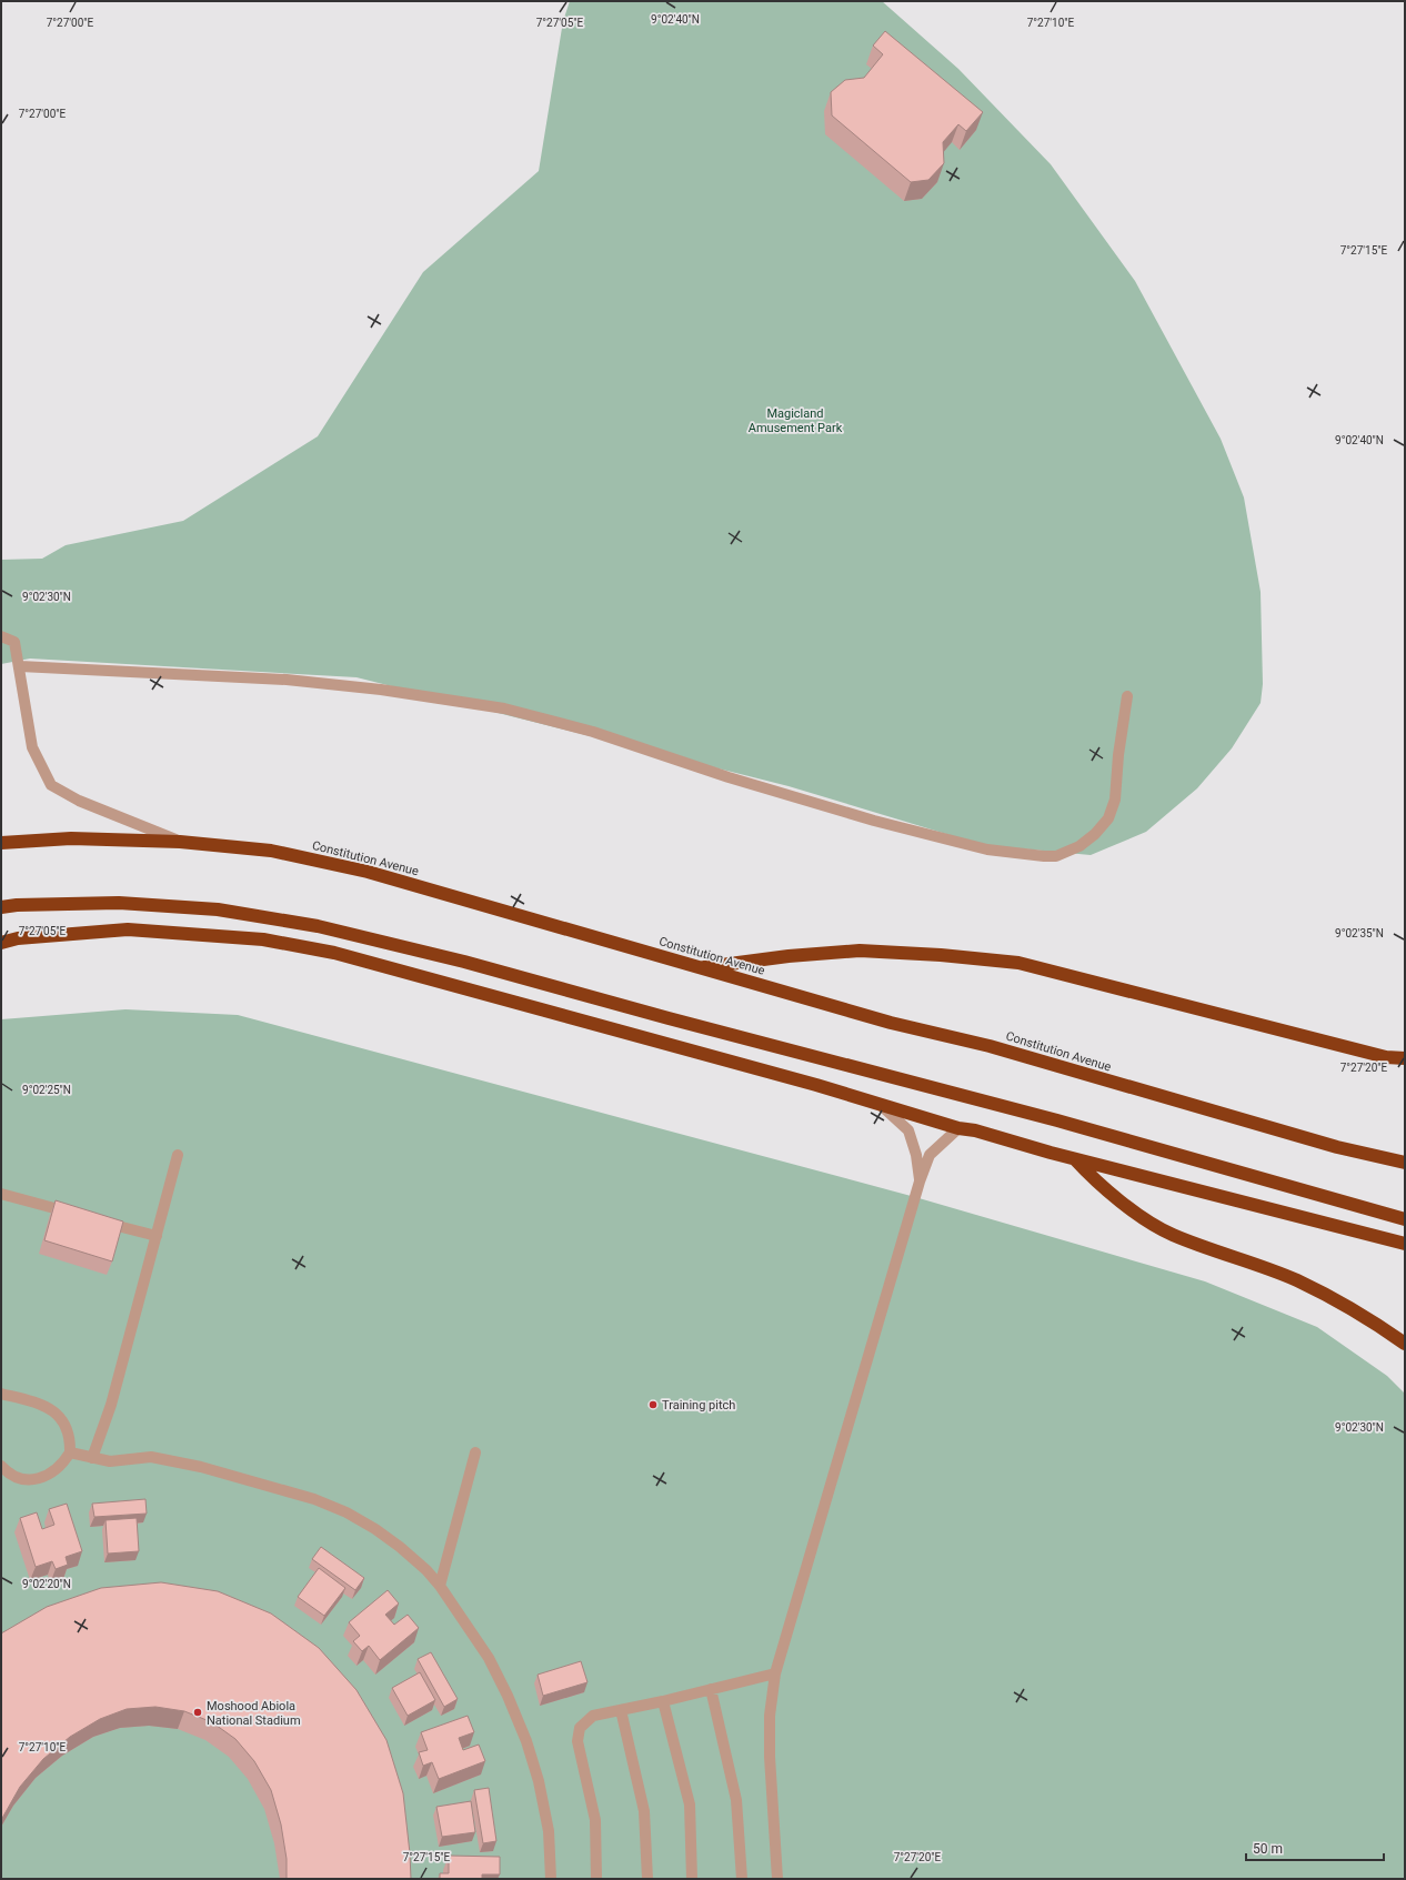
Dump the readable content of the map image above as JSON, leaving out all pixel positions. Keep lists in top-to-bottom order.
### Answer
{
  "streets": {
    "highway": ["Constitution Avenue"]
  },
  "parks": ["Magicland Amusement Park"],
  "places": ["Training pitch", "Moshood Abiola National Stadium"],
  "scale_bar": "50 m",
  "coordinates": [
    "9°02'40\"N",
    "7°27'10\"E",
    "7°27'00\"E",
    "7°27'05\"E",
    "7°27'15\"E",
    "9°02'30\"N",
    "9°02'35\"N",
    "7°27'20\"E",
    "9°02'25\"N",
    "9°02'20\"N"
  ]
}
